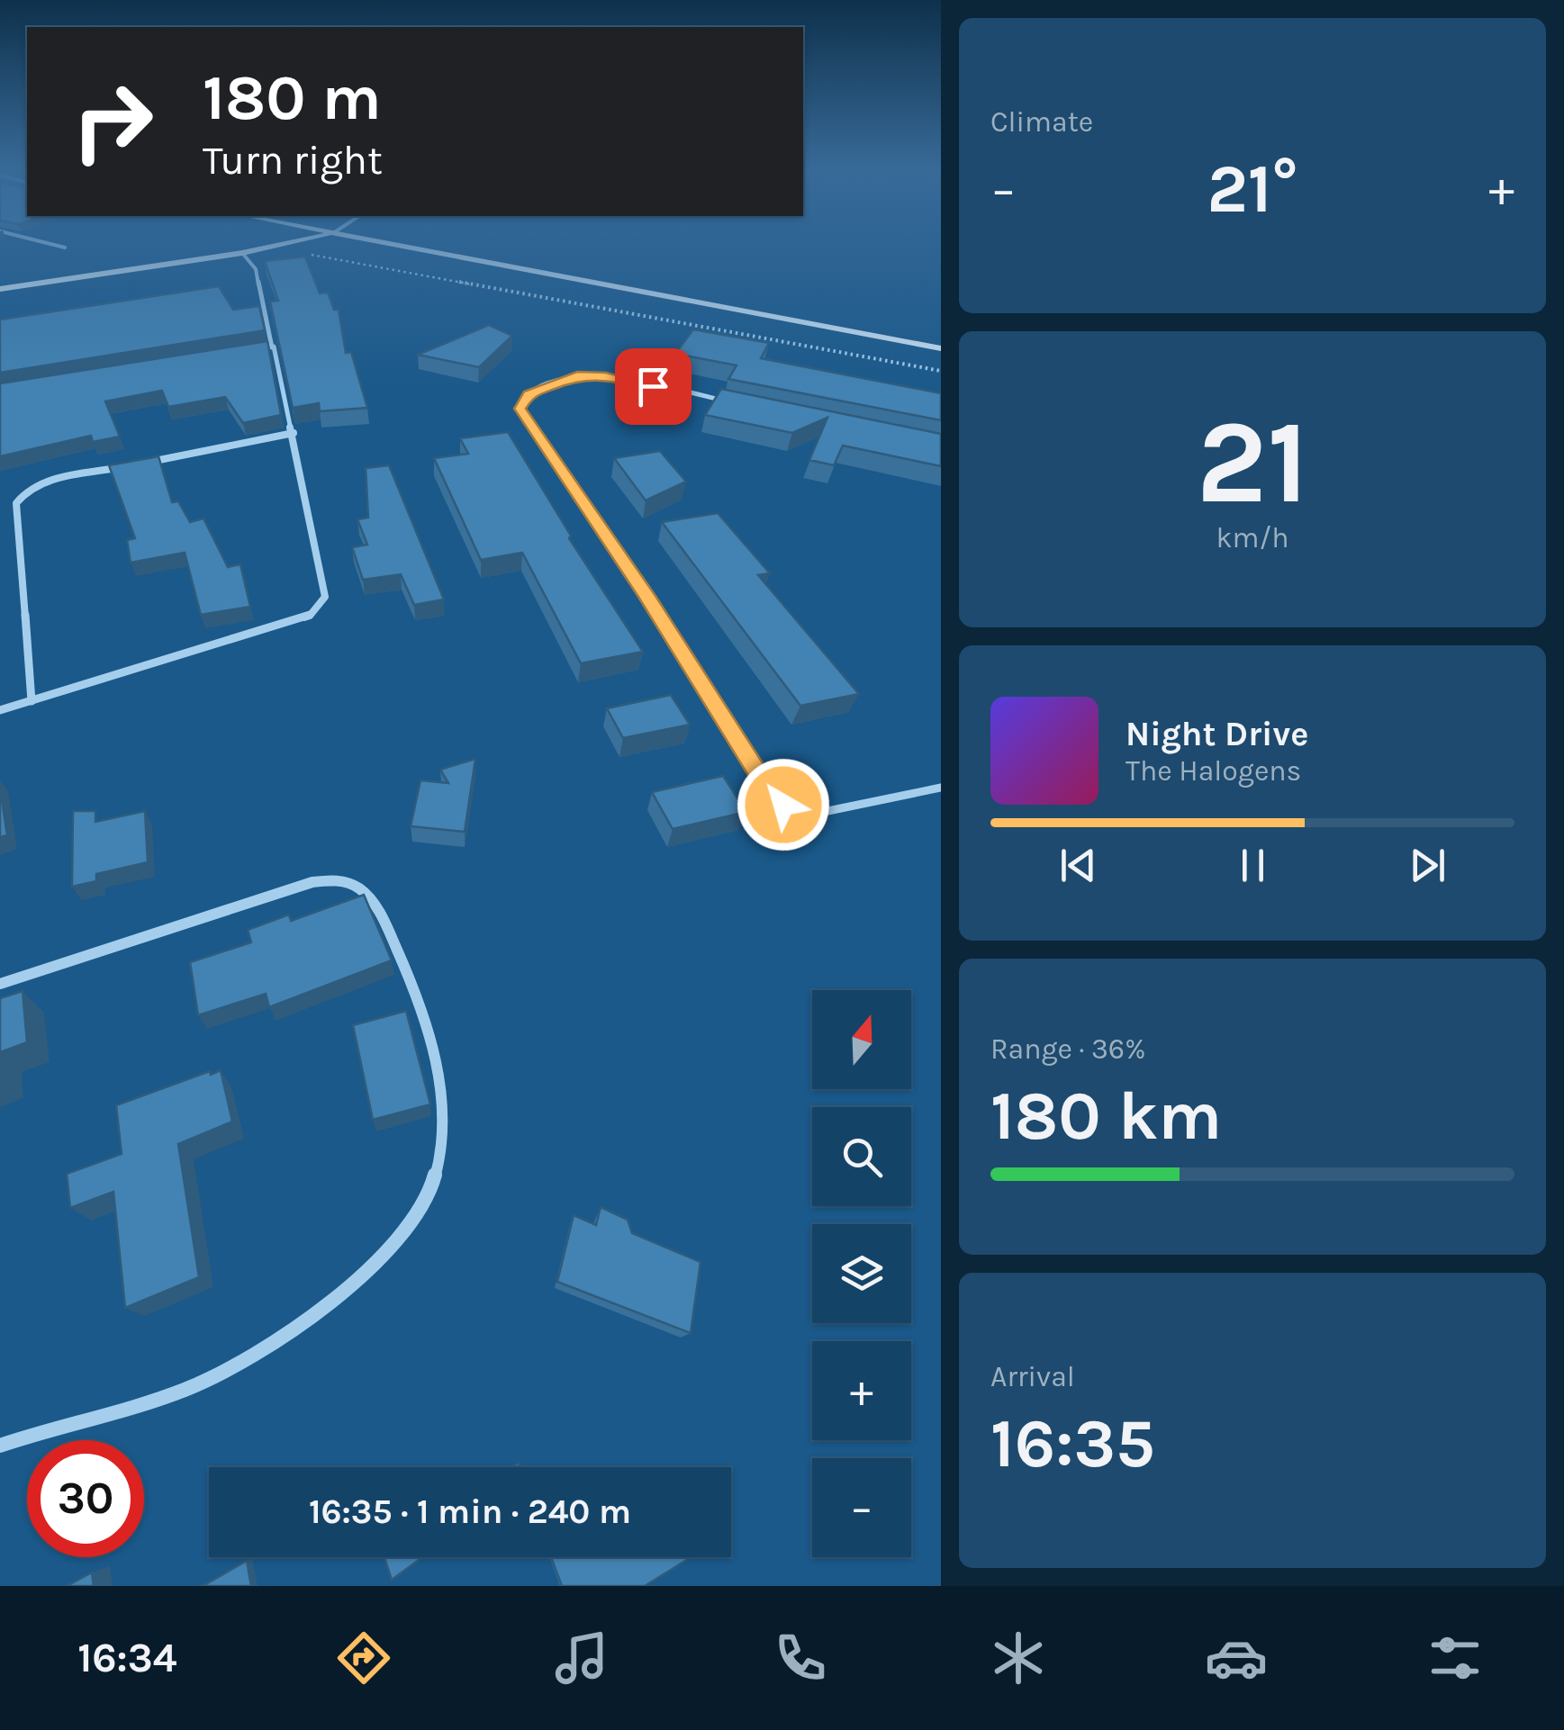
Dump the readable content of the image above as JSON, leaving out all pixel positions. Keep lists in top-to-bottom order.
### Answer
{
  "north": "top",
  "page": {
    "tile": [
      "Climate",
      ["21", "km/h"],
      ["Range · 36%", "180 km"],
      ["Arrival", "16:35"]
    ],
    "turn": ["180 m", "Turn right"],
    "heat": ["−", "21°", "+"],
    "song": ["Night Drive", "The Halogens"],
    "map_buttons": ["+", "−"],
    "limit": "30",
    "trip": "16:35 · 1 min · 240 m",
    "tabs": "16:34"
  }
}
